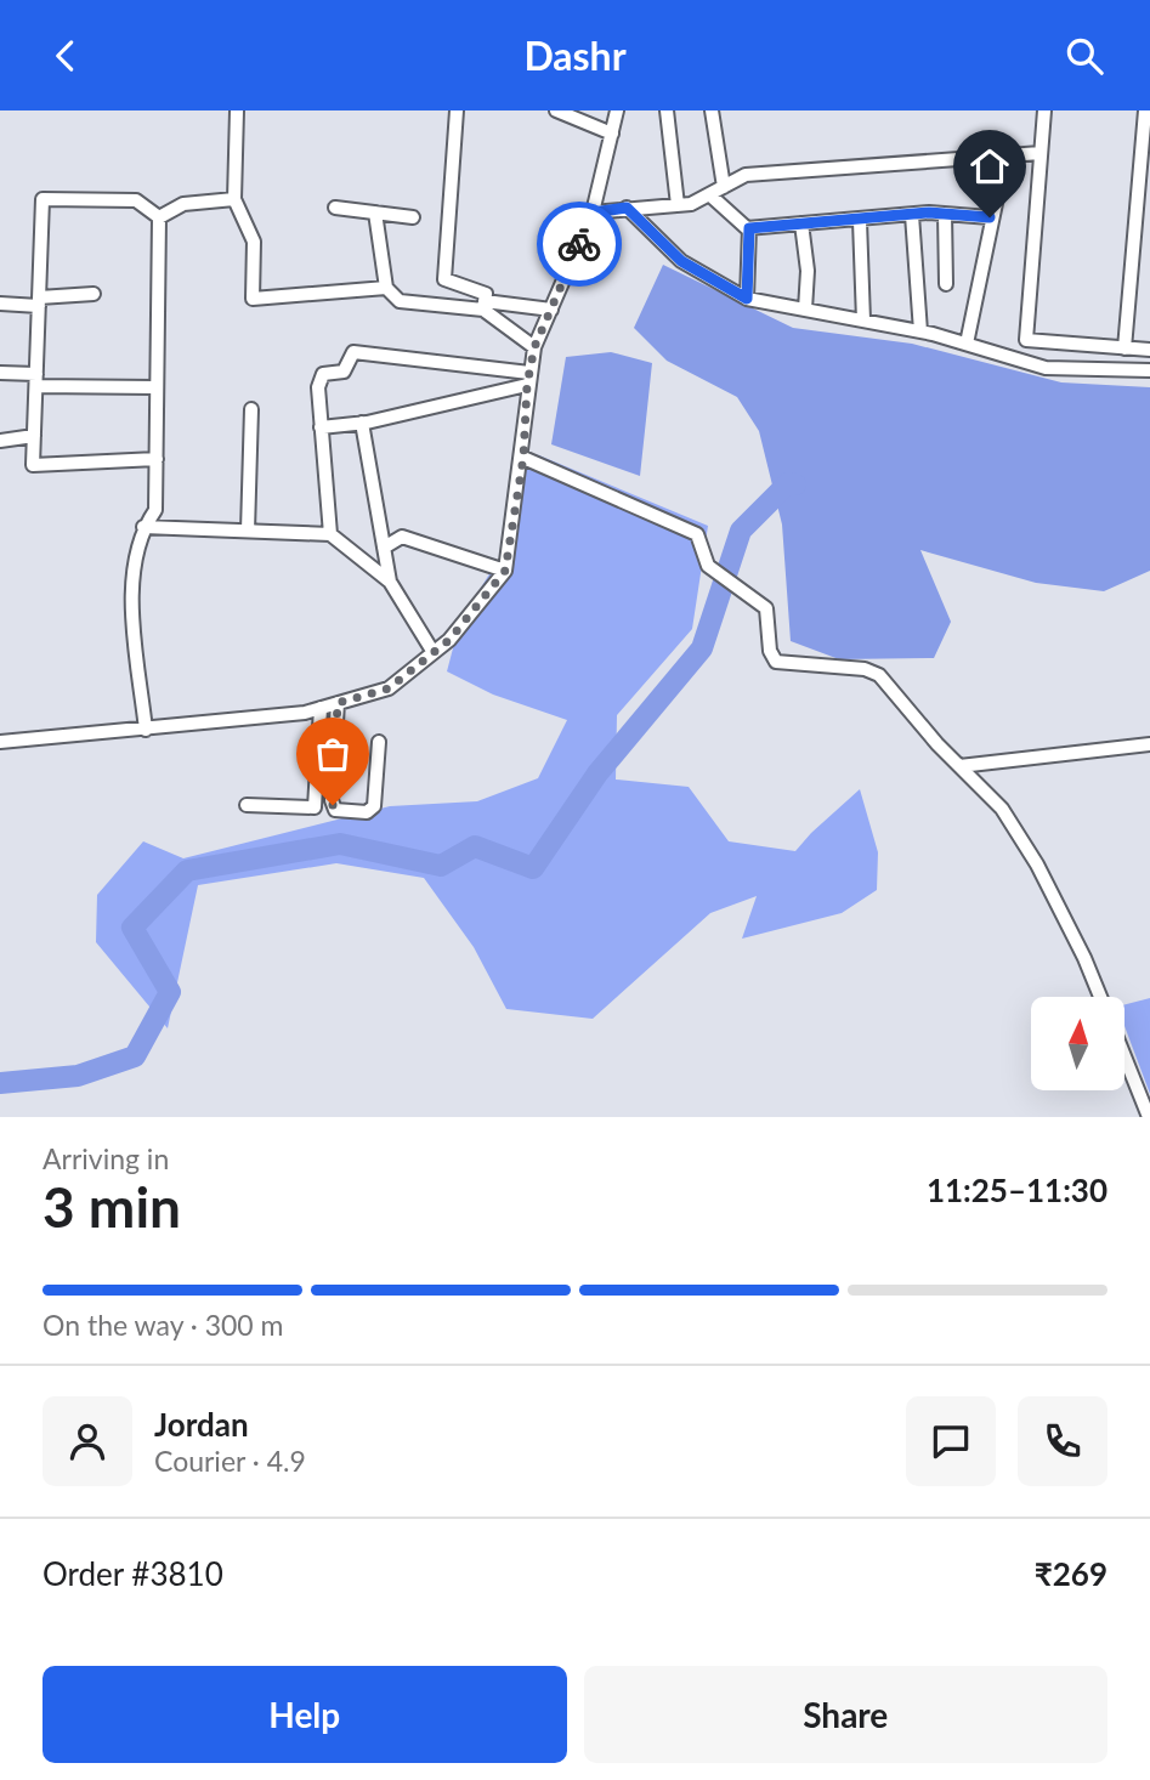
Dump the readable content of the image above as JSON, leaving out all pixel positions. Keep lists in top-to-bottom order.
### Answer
{
  "north": "top",
  "page": {
    "header": "Dashr",
    "heading": ["3 min", "Arriving in", "11:25–11:30"],
    "panel": [
      "Jordan",
      "Courier · 4.9",
      "Order #3810",
      "₹269"
    ],
    "bar": "On the way · 300 m",
    "buttons": ["Help", "Share"]
  }
}
